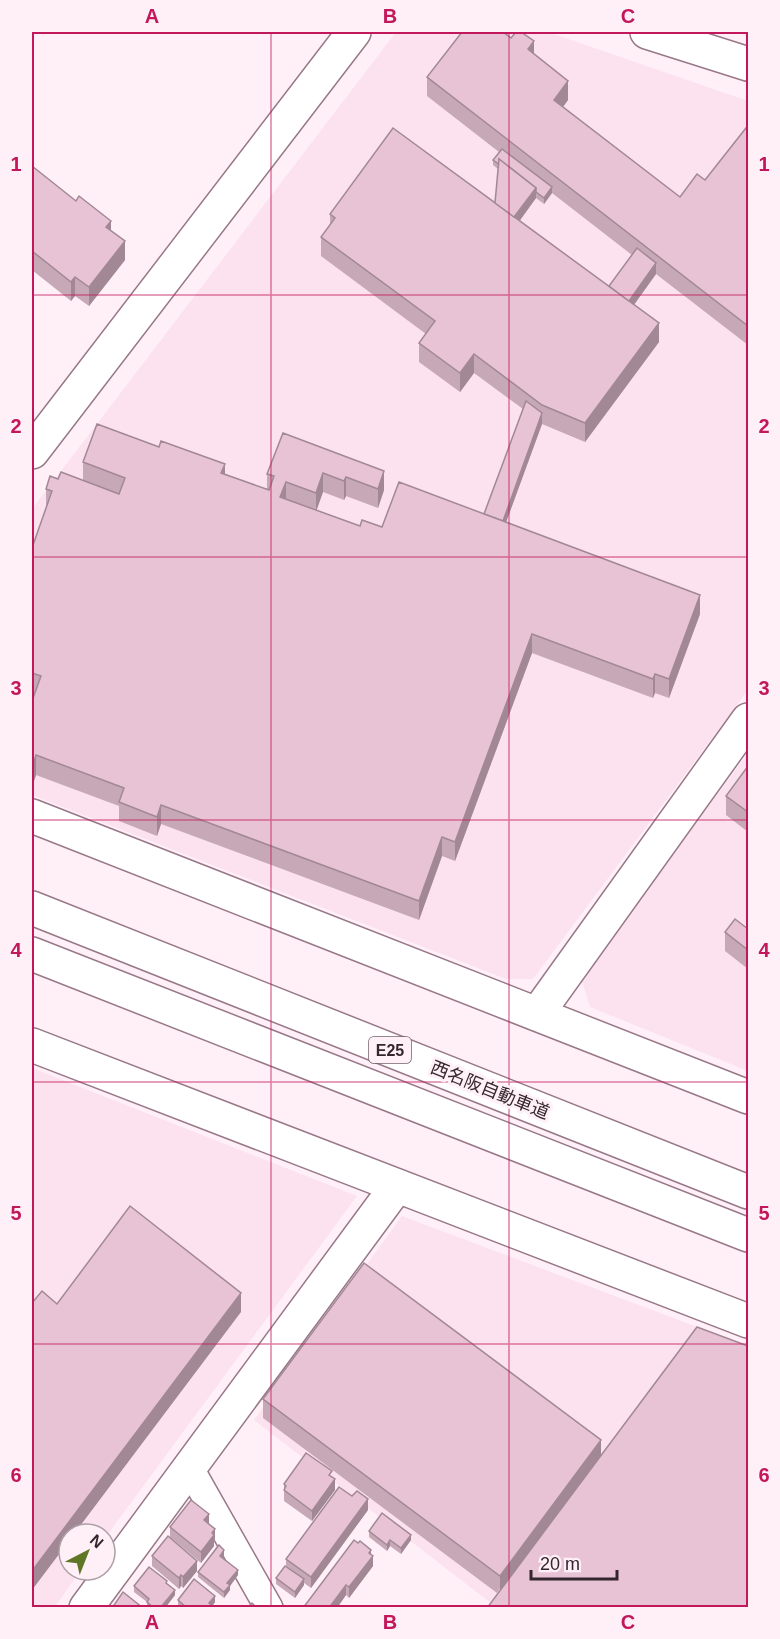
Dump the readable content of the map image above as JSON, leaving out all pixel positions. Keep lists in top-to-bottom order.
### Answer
{
  "streets": {
    "main road": ["E25", "西名阪自動車道"]
  },
  "scale_bar": "20 m",
  "north": "top right",
  "grid": {
    "columns": ["A", "B", "C"],
    "rows": [
      "1",
      "2",
      "3",
      "4",
      "5",
      "6"
    ]
  }
}
